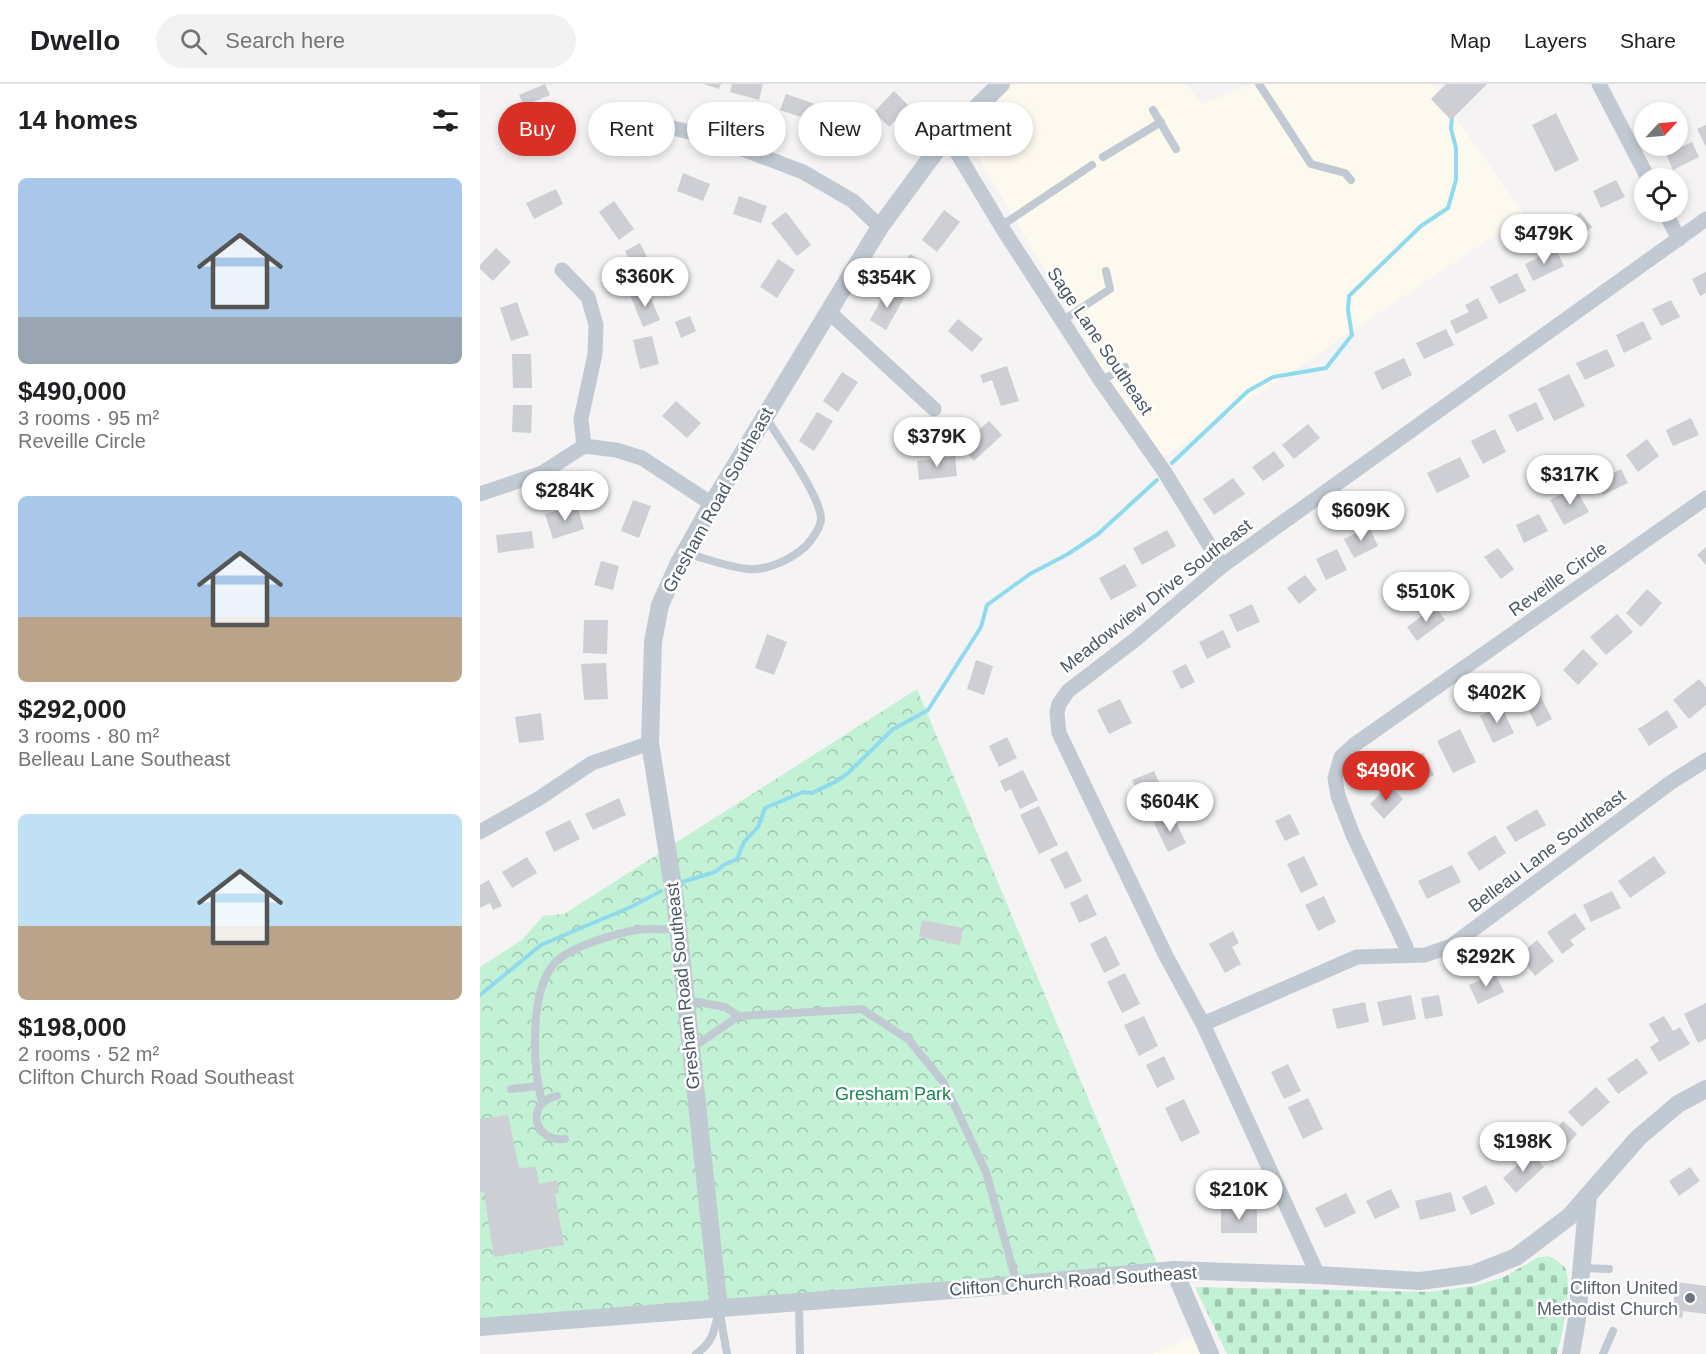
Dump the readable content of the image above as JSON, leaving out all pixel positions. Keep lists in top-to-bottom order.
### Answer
{
  "streets": {
    "street": [
      "Sage Lane Southeast",
      "Gresham Road Southeast",
      "Reveille Circle",
      "Meadowview Drive Southeast",
      "Belleau Lane Southeast",
      "Clifton Church Road Southeast"
    ]
  },
  "crossings": [
    ["Sage Lane Southeast", "Meadowview Drive Southeast"],
    ["Gresham Road Southeast", "Clifton Church Road Southeast"],
    ["Reveille Circle", "Belleau Lane Southeast"],
    ["Meadowview Drive Southeast", "Belleau Lane Southeast"],
    ["Meadowview Drive Southeast", "Clifton Church Road Southeast"]
  ],
  "parks": ["Gresham Park"],
  "places": ["Clifton United Methodist Church"],
  "north": "top right",
  "page": {
    "header": "Dwello",
    "search": "Search here",
    "nav": ["Map", "Layers", "Share"],
    "heading": "14 homes",
    "chip": [
      "Buy",
      "Rent",
      "Filters",
      "New",
      "Apartment"
    ],
    "list": [
      {
        "name": "$490,000",
        "note": "3 rooms · 95 m² · Reveille Circle"
      },
      {
        "name": "$292,000",
        "note": "3 rooms · 80 m² · Belleau Lane Southeast"
      },
      {
        "name": "$198,000",
        "note": "2 rooms · 52 m² · Clifton Church Road Southeast"
      }
    ],
    "price": [
      "$479K",
      "$360K",
      "$354K",
      "$379K",
      "$317K",
      "$284K",
      "$609K",
      "$510K",
      "$402K",
      "$490K",
      "$604K",
      "$292K",
      "$198K",
      "$210K"
    ]
  }
}
